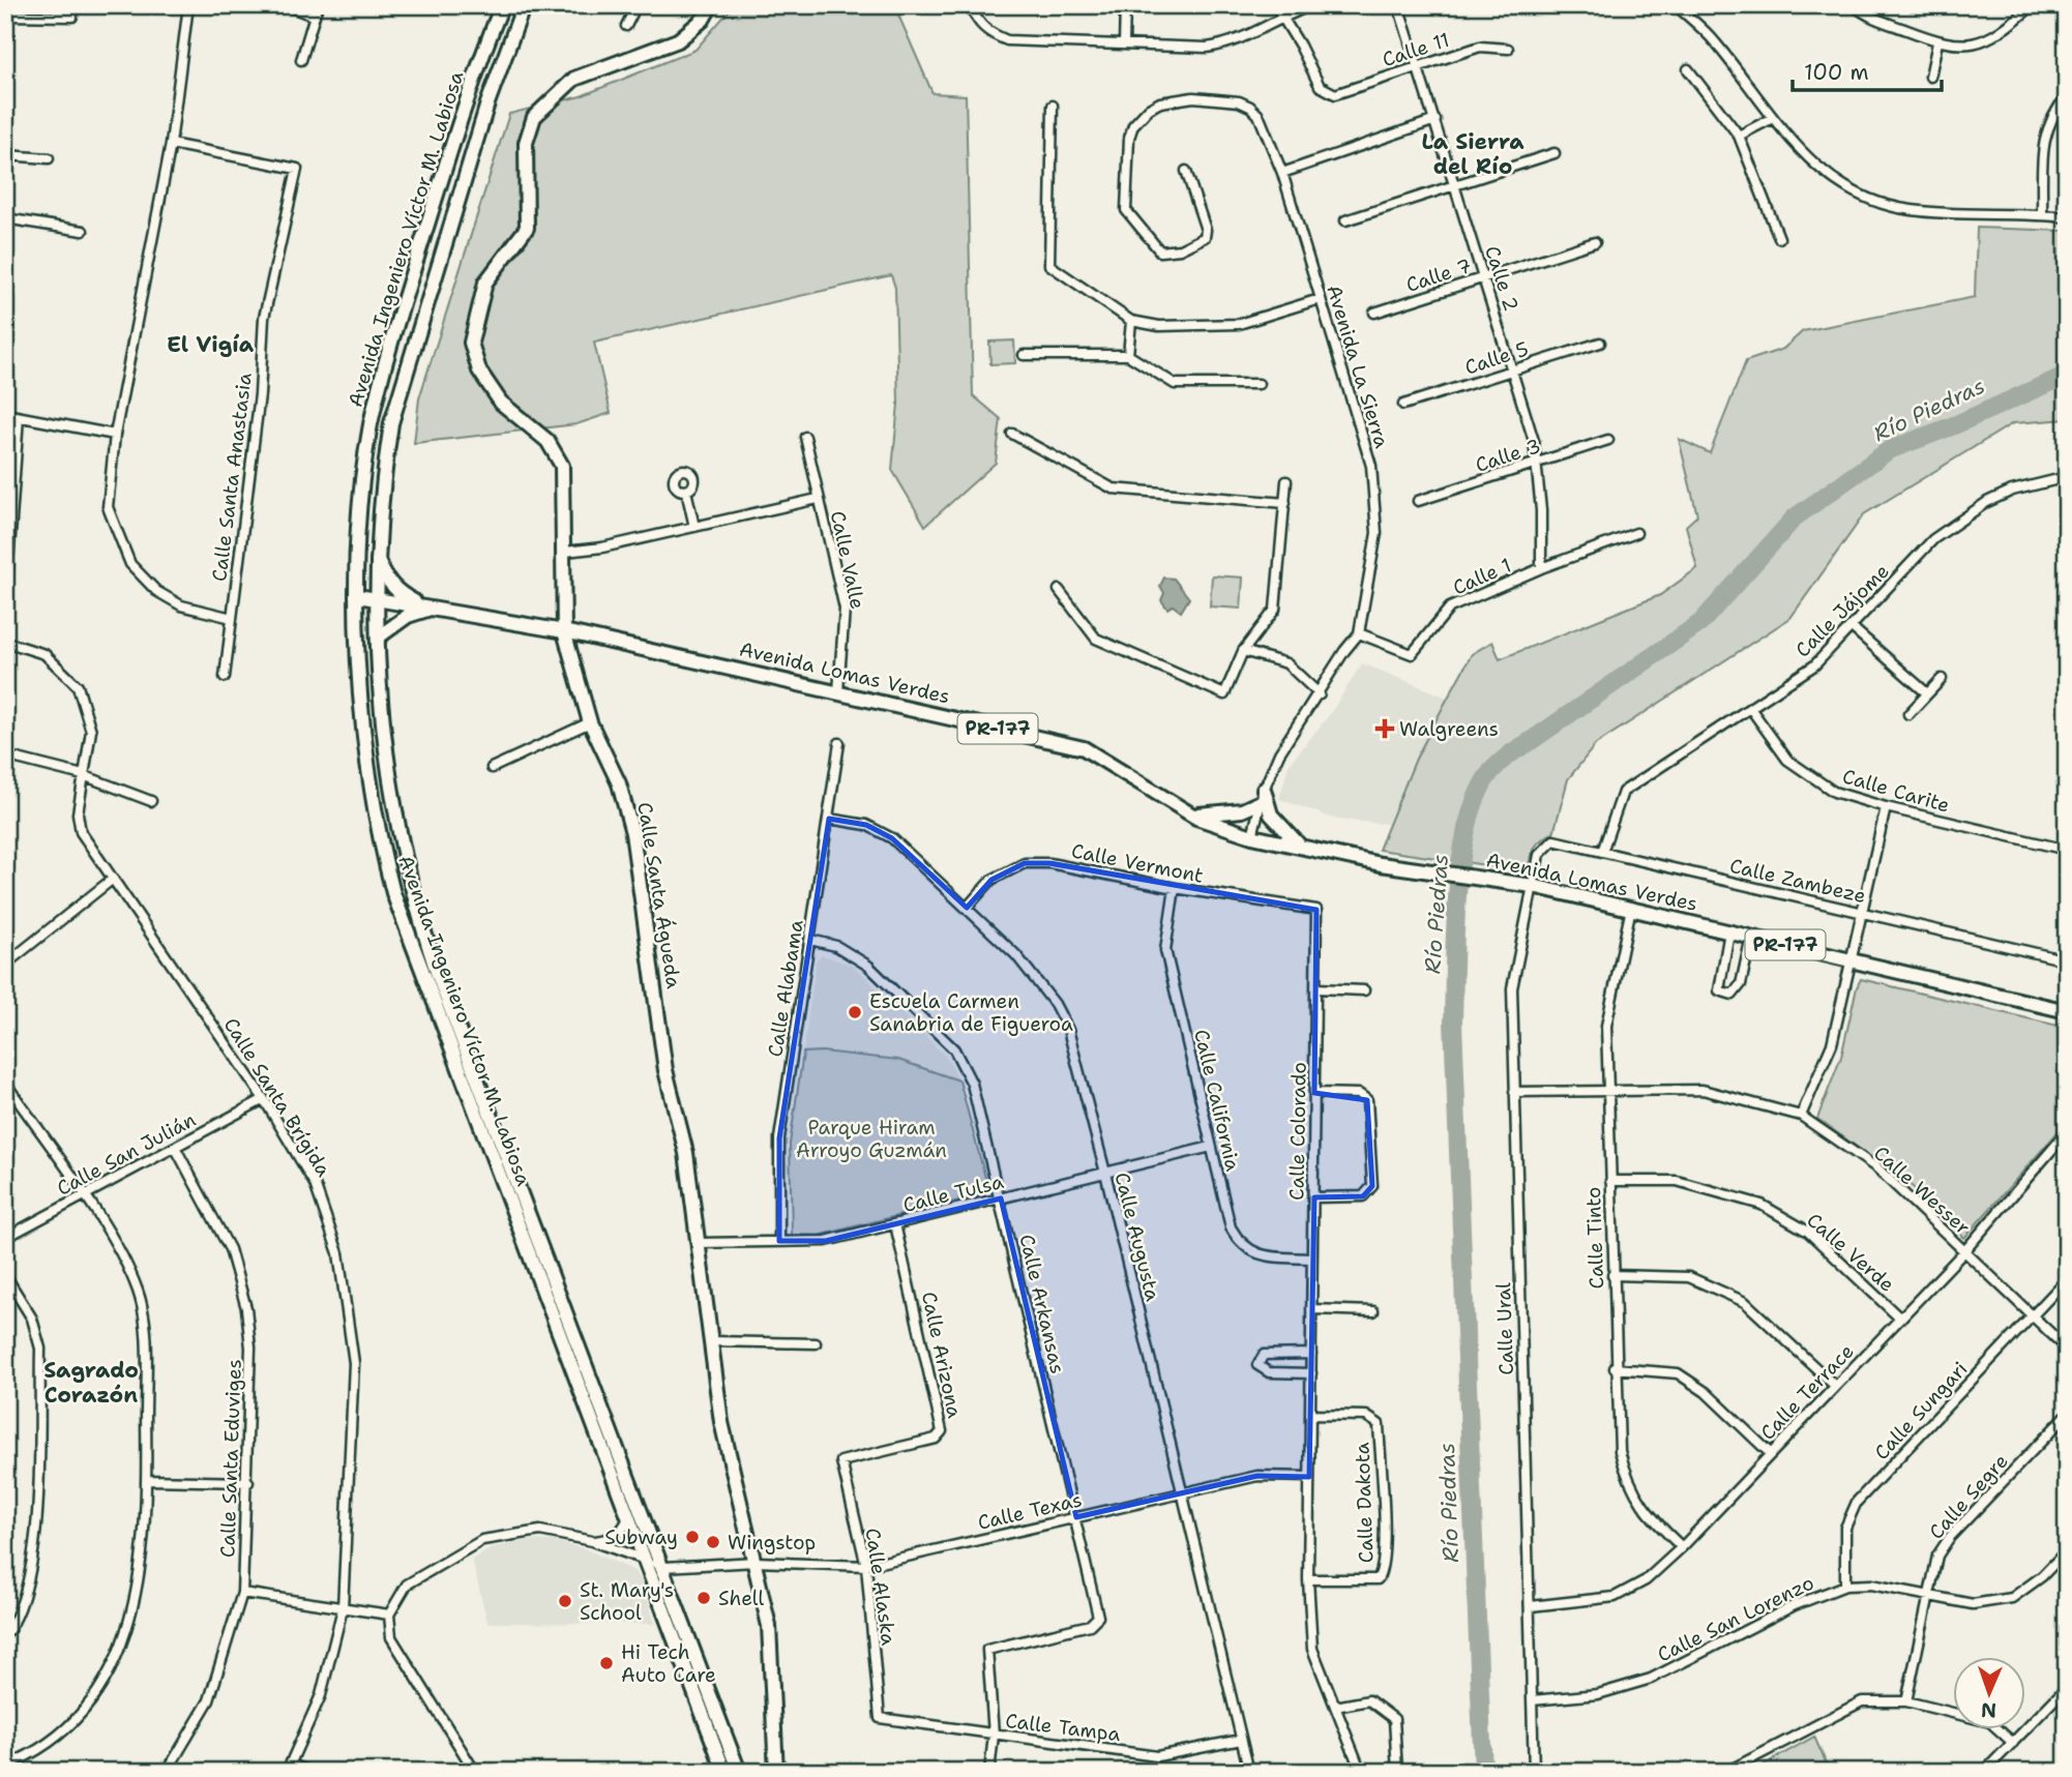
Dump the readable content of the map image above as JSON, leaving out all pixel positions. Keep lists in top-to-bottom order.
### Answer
{
  "streets": {
    "main road": [
      "Avenida Ingeniero Víctor M. Labiosa",
      "Avenida Lomas Verdes",
      "PR-177",
      "Calle Santa Águeda"
    ],
    "street": [
      "Calle 11",
      "Calle 7",
      "Calle 2",
      "Calle 5",
      "Avenida La Sierra",
      "Calle 3",
      "Calle Santa Anastasia",
      "Calle Valle",
      "Calle 1",
      "Calle Jájome",
      "Calle Carite",
      "Calle Vermont",
      "Calle Zambeze",
      "Calle Alabama",
      "Calle Santa Brígida",
      "Calle California",
      "Calle Colorado",
      "Calle San Julián",
      "Calle Wesser",
      "Calle Tulsa",
      "Calle Augusta",
      "Calle Tinto",
      "Calle Verde",
      "Calle Arkansas",
      "Calle Ural",
      "Calle Arizona",
      "Calle Terrace",
      "Calle Sungari",
      "Calle Santa Eduviges",
      "Calle Segre",
      "Calle Dakota",
      "Calle Texas",
      "Calle Alaska",
      "Calle San Lorenzo",
      "Calle Tampa"
    ]
  },
  "crossings": [
    ["Calle 11", "Calle 2"],
    ["Avenida Ingeniero Víctor M. Labiosa", "Avenida Lomas Verdes"],
    ["Avenida Ingeniero Víctor M. Labiosa", "Calle Texas"],
    ["Calle 7", "Calle 2"],
    ["Calle 2", "Calle 5"],
    ["Calle 2", "Calle 3"],
    ["Calle 2", "Calle 1"],
    ["Avenida La Sierra", "Calle 1"],
    ["Avenida La Sierra", "Avenida Lomas Verdes"],
    ["Calle Valle", "Avenida Lomas Verdes"],
    ["Calle Jájome", "Calle Carite"],
    ["Calle Jájome", "Calle Zambeze"],
    ["Avenida Lomas Verdes", "Calle Santa Águeda"],
    ["Avenida Lomas Verdes", "Calle Tinto"],
    ["Avenida Lomas Verdes", "Calle Ural"],
    ["Calle Vermont", "Calle California"],
    ["Calle Vermont", "Calle Colorado"],
    ["Calle Vermont", "Calle Augusta"],
    ["Calle Zambeze", "Calle Ural"],
    ["Calle Santa Águeda", "Calle Tulsa"],
    ["Calle Santa Águeda", "Calle Texas"],
    ["Calle Alabama", "Calle Tulsa"],
    ["Calle Alabama", "Calle Augusta"],
    ["Calle Alabama", "Calle Arkansas"],
    ["Calle Santa Brígida", "Calle San Julián"],
    ["Calle California", "Calle Colorado"],
    ["Calle California", "Calle Tulsa"],
    ["Calle Colorado", "Calle Dakota"],
    ["Calle Colorado", "Calle Texas"],
    ["Calle San Julián", "Calle Santa Eduviges"],
    ["Calle Wesser", "Calle Tinto"],
    ["Calle Wesser", "Calle Ural"],
    ["Calle Wesser", "Calle Terrace"],
    ["Calle Wesser", "Calle Sungari"],
    ["Calle Tulsa", "Calle Augusta"],
    ["Calle Tulsa", "Calle Arkansas"],
    ["Calle Tulsa", "Calle Arizona"],
    ["Calle Augusta", "Calle Texas"],
    ["Calle Augusta", "Calle Tampa"],
    ["Calle Tinto", "Calle Verde"],
    ["Calle Tinto", "Calle Terrace"],
    ["Calle Verde", "Calle Terrace"],
    ["Calle Arkansas", "Calle Texas"],
    ["Calle Arkansas", "Calle Tampa"],
    ["Calle Ural", "Calle Terrace"],
    ["Calle Ural", "Calle San Lorenzo"],
    ["Calle Arizona", "Calle Alaska"],
    ["Calle Sungari", "Calle San Lorenzo"],
    ["Calle Segre", "Calle San Lorenzo"],
    ["Calle Texas", "Calle Alaska"],
    ["Calle Alaska", "Calle Tampa"]
  ],
  "districts": ["La Sierra del Río", "El Vigía", "Sagrado Corazón"],
  "water": ["Río Piedras"],
  "parks": ["Parque Hiram Arroyo Guzmán"],
  "places": {
    "health": ["Walgreens"],
    "other": [
      "Escuela Carmen Sanabria de Figueroa",
      "Subway",
      "Wingstop",
      "Shell",
      "St. Mary's School",
      "Hi Tech Auto Care"
    ]
  },
  "scale_bar": "100 m",
  "north": "bottom"
}
